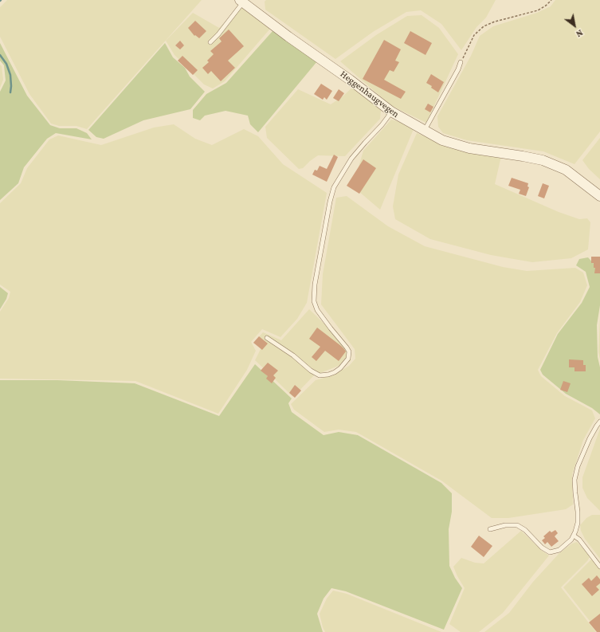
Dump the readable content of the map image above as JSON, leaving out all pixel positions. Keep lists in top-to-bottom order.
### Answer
{
  "streets": {
    "street": ["Heggenhaugvegen"]
  },
  "north": "bottom right"
}
